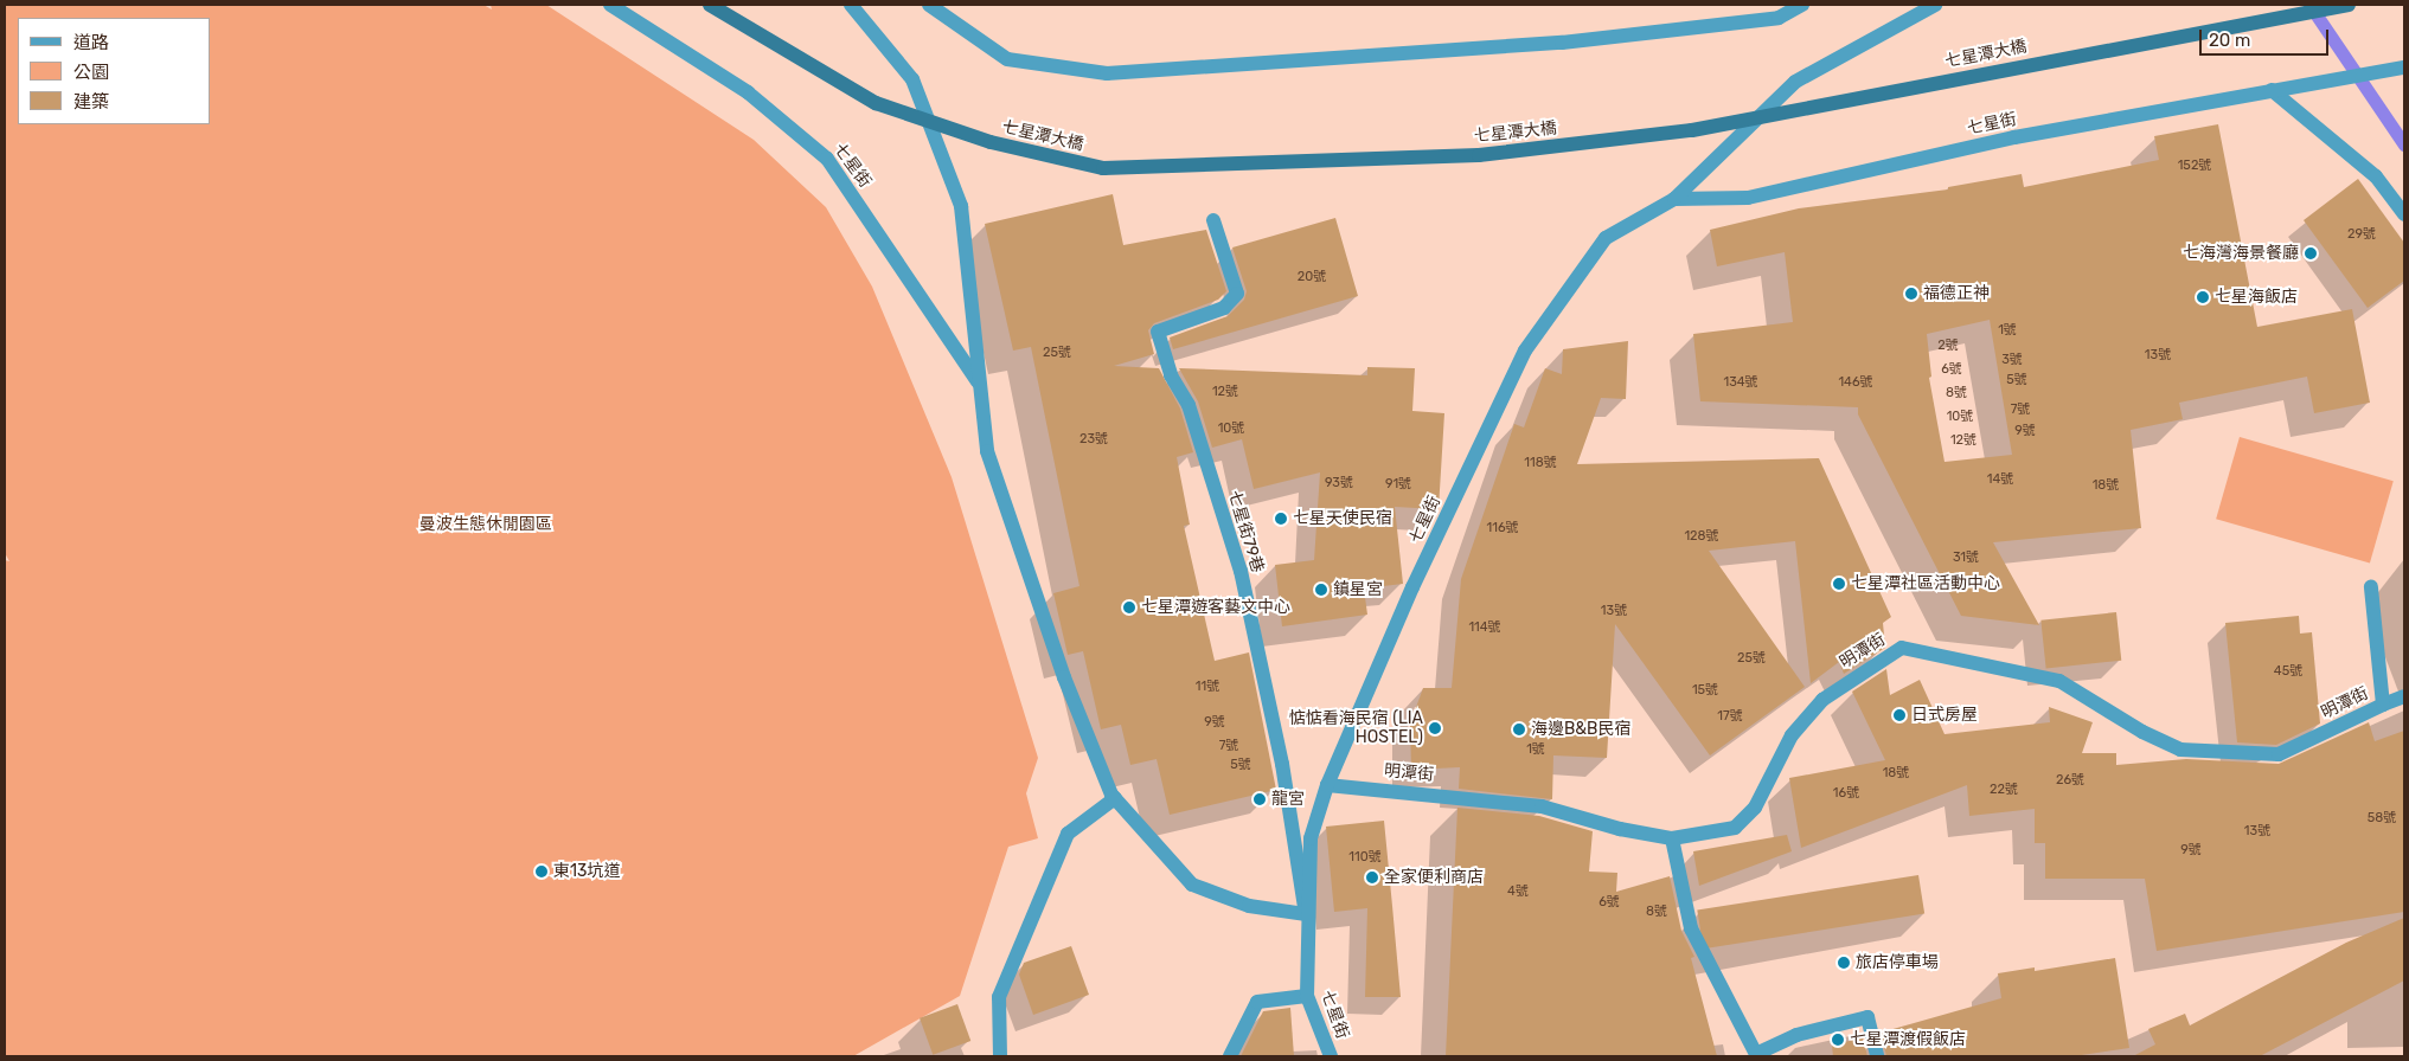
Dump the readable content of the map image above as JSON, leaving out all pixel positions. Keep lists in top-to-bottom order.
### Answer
{
  "streets": {
    "main road": ["七星潭大橋"],
    "street": ["七星街", "七星街79巷", "明潭街"]
  },
  "crossings": [
    ["七星街", "七星街79巷"],
    ["七星街", "明潭街"]
  ],
  "parks": ["曼波生態休閒園區"],
  "places": [
    "七海灣海景餐廳",
    "福德正神",
    "七星海飯店",
    "七星天使民宿",
    "七星潭社區活動中心",
    "鎮星宮",
    "七星潭遊客藝文中心",
    "日式房屋",
    "惦惦看海民宿 (LIA HOSTEL)",
    "海邊B&B民宿",
    "龍宮",
    "東13坑道",
    "全家便利商店",
    "旅店停車場",
    "七星潭渡假飯店"
  ],
  "house_numbers": [
    "152號",
    "29號",
    "20號",
    "1號",
    "2號",
    "25號",
    "13號",
    "3號",
    "6號",
    "5號",
    "134號",
    "146號",
    "12號",
    "8號",
    "7號",
    "10號",
    "10號",
    "9號",
    "23號",
    "12號",
    "118號",
    "14號",
    "93號",
    "91號",
    "18號",
    "116號",
    "128號",
    "31號",
    "13號",
    "114號",
    "25號",
    "45號",
    "11號",
    "15號",
    "17號",
    "9號",
    "7號",
    "1號",
    "5號",
    "18號",
    "26號",
    "22號",
    "16號",
    "58號",
    "13號",
    "9號",
    "110號",
    "4號",
    "6號",
    "8號"
  ],
  "legend": ["道路", "公園", "建築"],
  "scale_bar": "20 m"
}
